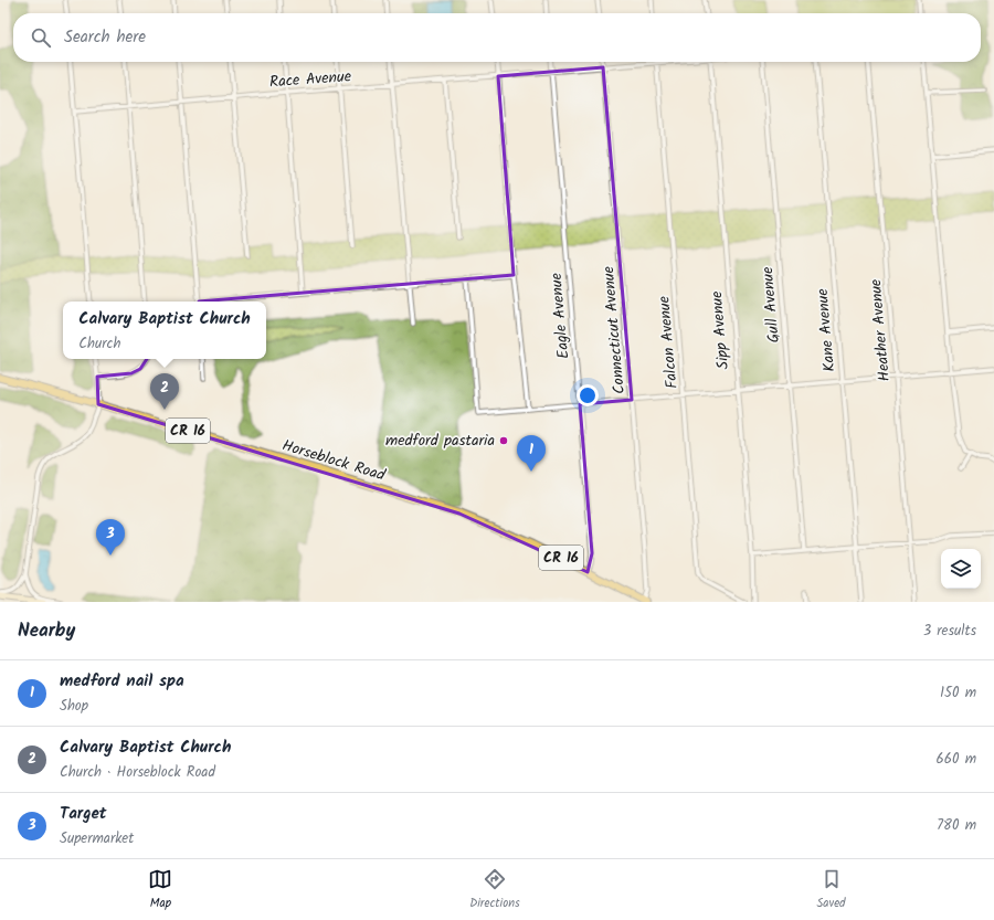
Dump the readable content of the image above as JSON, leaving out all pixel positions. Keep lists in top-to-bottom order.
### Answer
{
  "streets": {
    "main road": ["CR 16", "Horseblock Road"],
    "street": [
      "Race Avenue",
      "Gull Avenue",
      "Eagle Avenue",
      "Connecticut Avenue",
      "Sipp Avenue",
      "Kane Avenue",
      "Heather Avenue",
      "Falcon Avenue"
    ]
  },
  "crossings": [
    ["Race Avenue", "Eagle Avenue"],
    ["Race Avenue", "Connecticut Avenue"],
    ["Race Avenue", "Falcon Avenue"],
    ["Eagle Avenue", "Horseblock Road"],
    ["Connecticut Avenue", "Horseblock Road"]
  ],
  "places": ["medford pastaria"],
  "page": {
    "search": "Search here",
    "popup": ["Calvary Baptist Church", "Church"],
    "pins": ["2", "1", "3"],
    "heading": ["Nearby", "3 results"],
    "list": [
      {
        "mark": "1",
        "name": "medford nail spa",
        "note": "Shop",
        "value": "150 m"
      },
      {
        "mark": "2",
        "name": "Calvary Baptist Church",
        "note": "Church · Horseblock Road",
        "value": "660 m"
      },
      {
        "mark": "3",
        "name": "Target",
        "note": "Supermarket",
        "value": "780 m"
      }
    ],
    "nav": ["Map", "Directions", "Saved"]
  }
}
